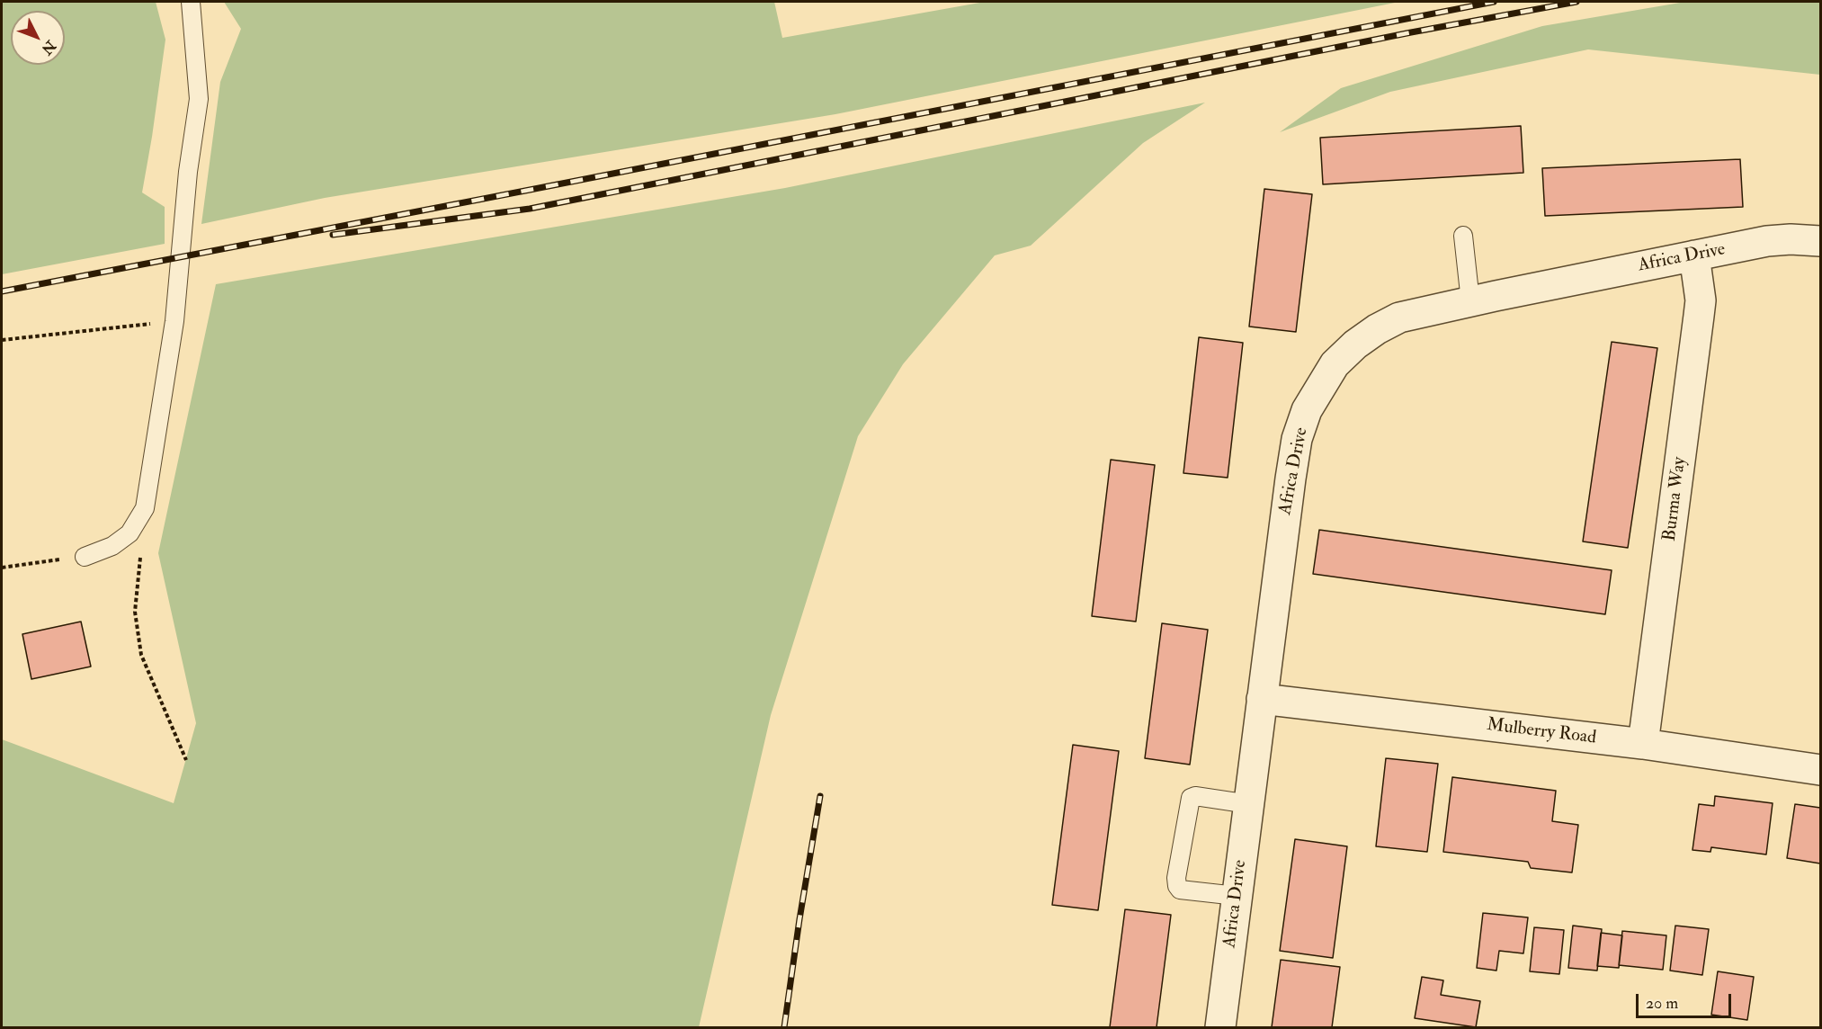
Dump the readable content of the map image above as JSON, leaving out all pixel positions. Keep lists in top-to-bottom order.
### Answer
{
  "streets": {
    "street": ["Africa Drive", "Burma Way", "Mulberry Road"]
  },
  "crossings": [
    ["Africa Drive", "Burma Way"],
    ["Africa Drive", "Mulberry Road"],
    ["Burma Way", "Mulberry Road"]
  ],
  "scale_bar": "20 m",
  "north": "bottom right"
}
